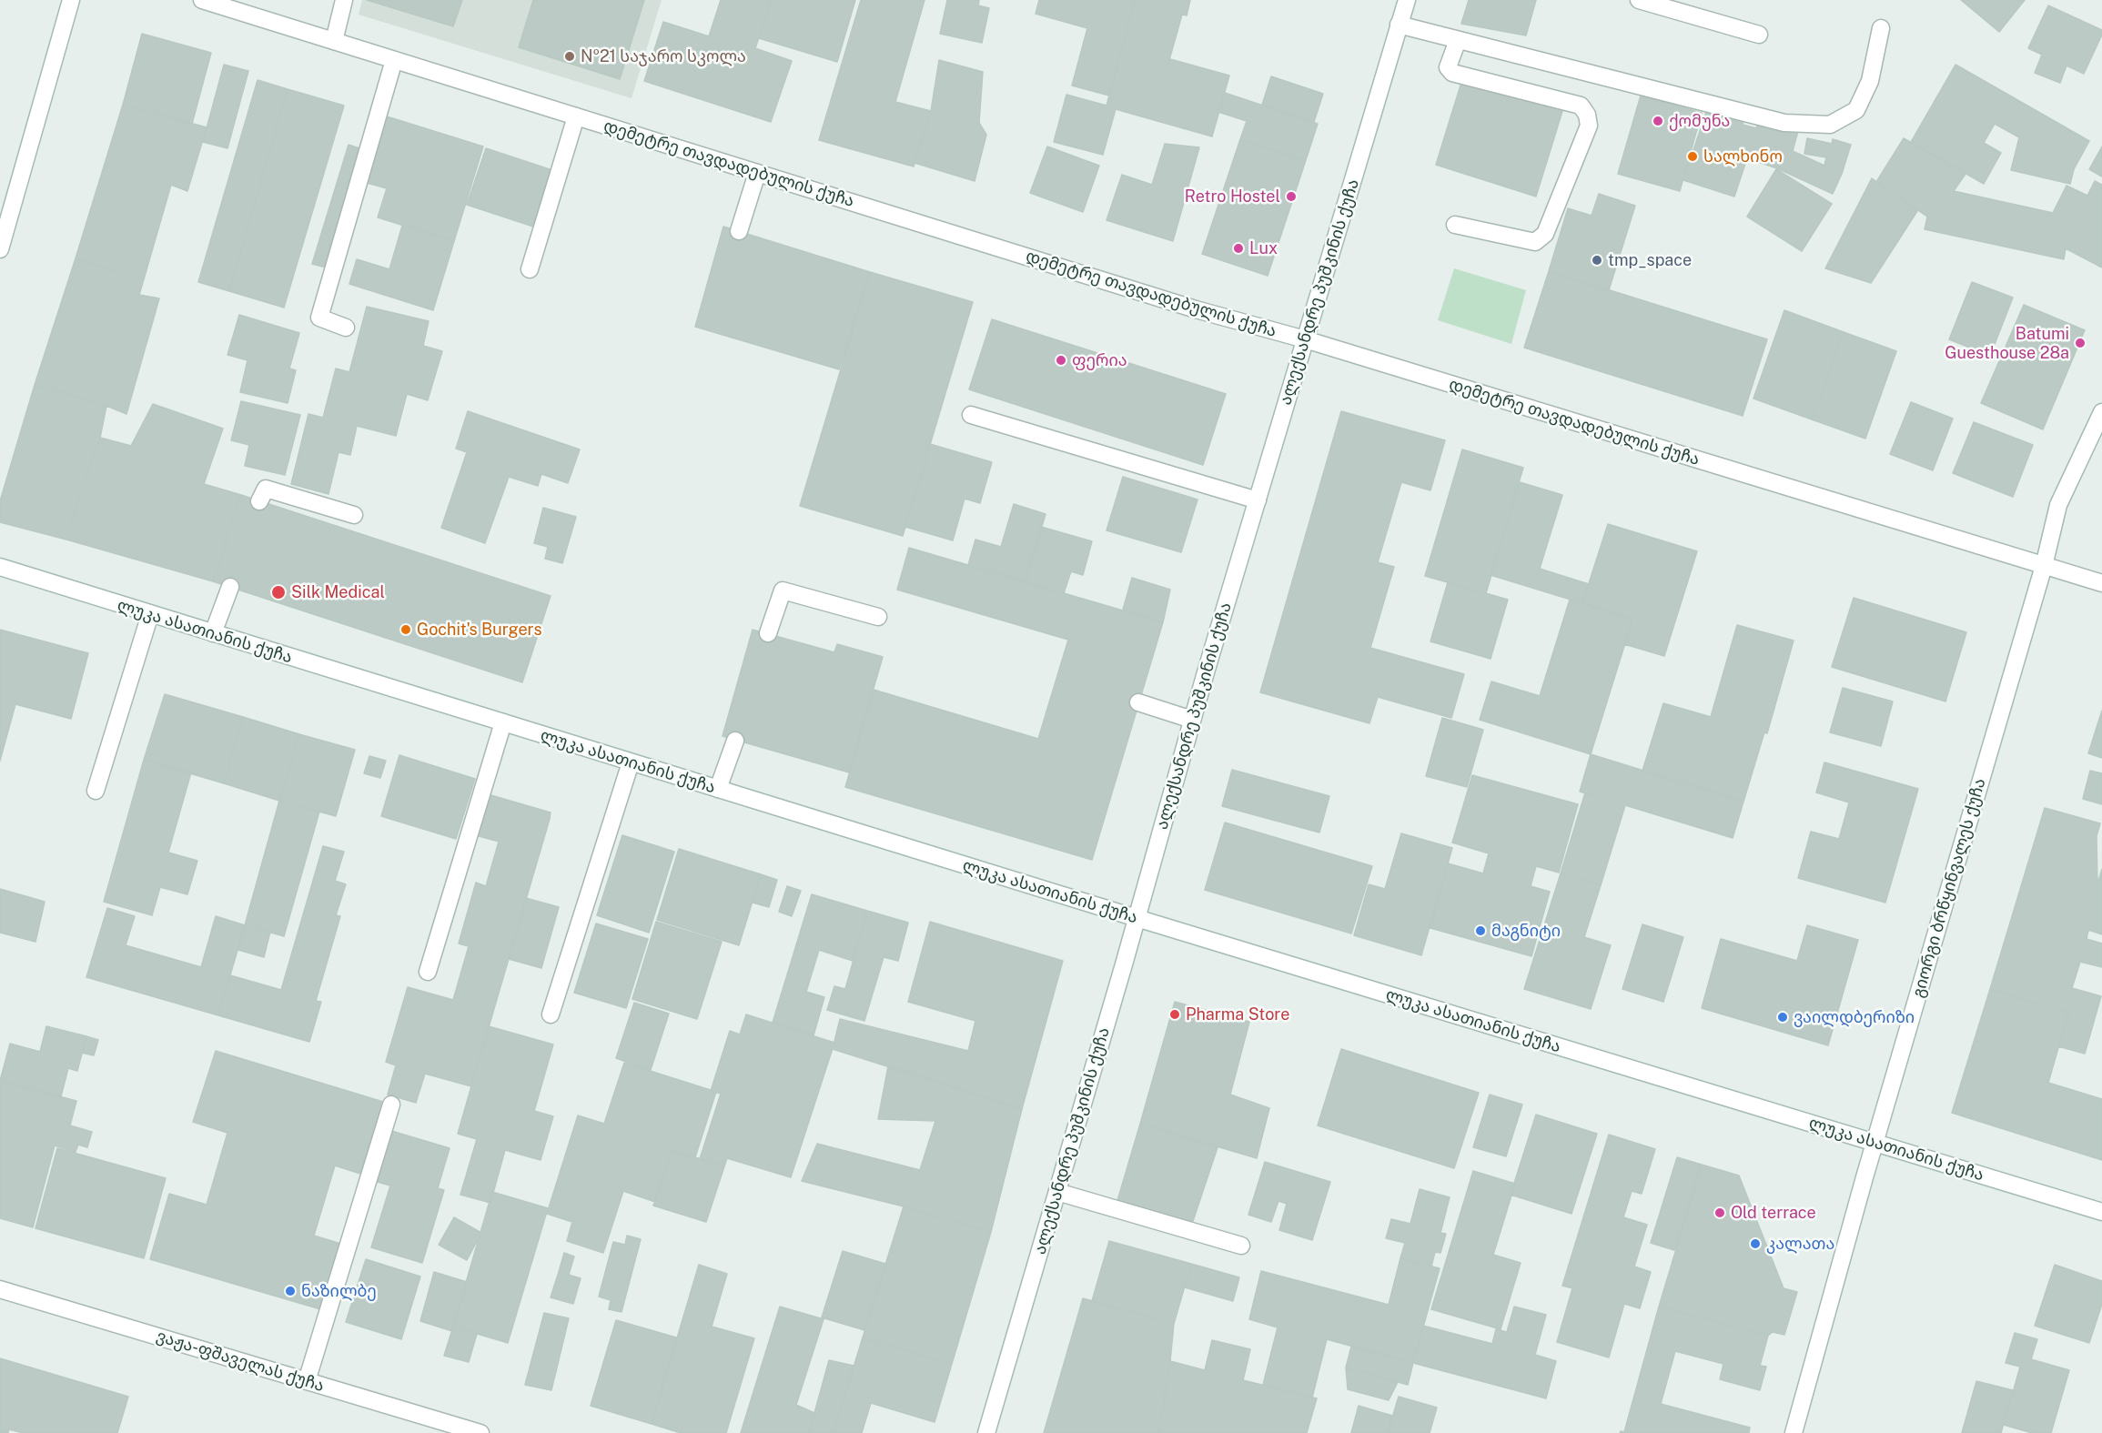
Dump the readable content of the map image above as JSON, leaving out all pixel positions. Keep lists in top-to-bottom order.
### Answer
{
  "streets": {
    "street": [
      "დემეტრე თავდადებულის ქუჩა",
      "ალექსანდრე პუშკინის ქუჩა",
      "ლუკა ასათიანის ქუჩა",
      "გიორგი ბრწყინვალეს ქუჩა",
      "ვაჟა-ფშაველას ქუჩა"
    ]
  },
  "crossings": [
    ["დემეტრე თავდადებულის ქუჩა", "ალექსანდრე პუშკინის ქუჩა"],
    ["დემეტრე თავდადებულის ქუჩა", "გიორგი ბრწყინვალეს ქუჩა"],
    ["ალექსანდრე პუშკინის ქუჩა", "ლუკა ასათიანის ქუჩა"],
    ["ლუკა ასათიანის ქუჩა", "გიორგი ბრწყინვალეს ქუჩა"]
  ],
  "places": [
    "№21 საჯარო სკოლა",
    "ქომუნა",
    "სალხინო",
    "Retro Hostel",
    "Lux",
    "tmp_space",
    "Batumi Guesthouse 28a",
    "ფერია",
    "Silk Medical",
    "Gochit's Burgers",
    "მაგნიტი",
    "Pharma Store",
    "ვაილდბერიზი",
    "Old terrace",
    "კალათა",
    "ნაზილბე"
  ]
}
